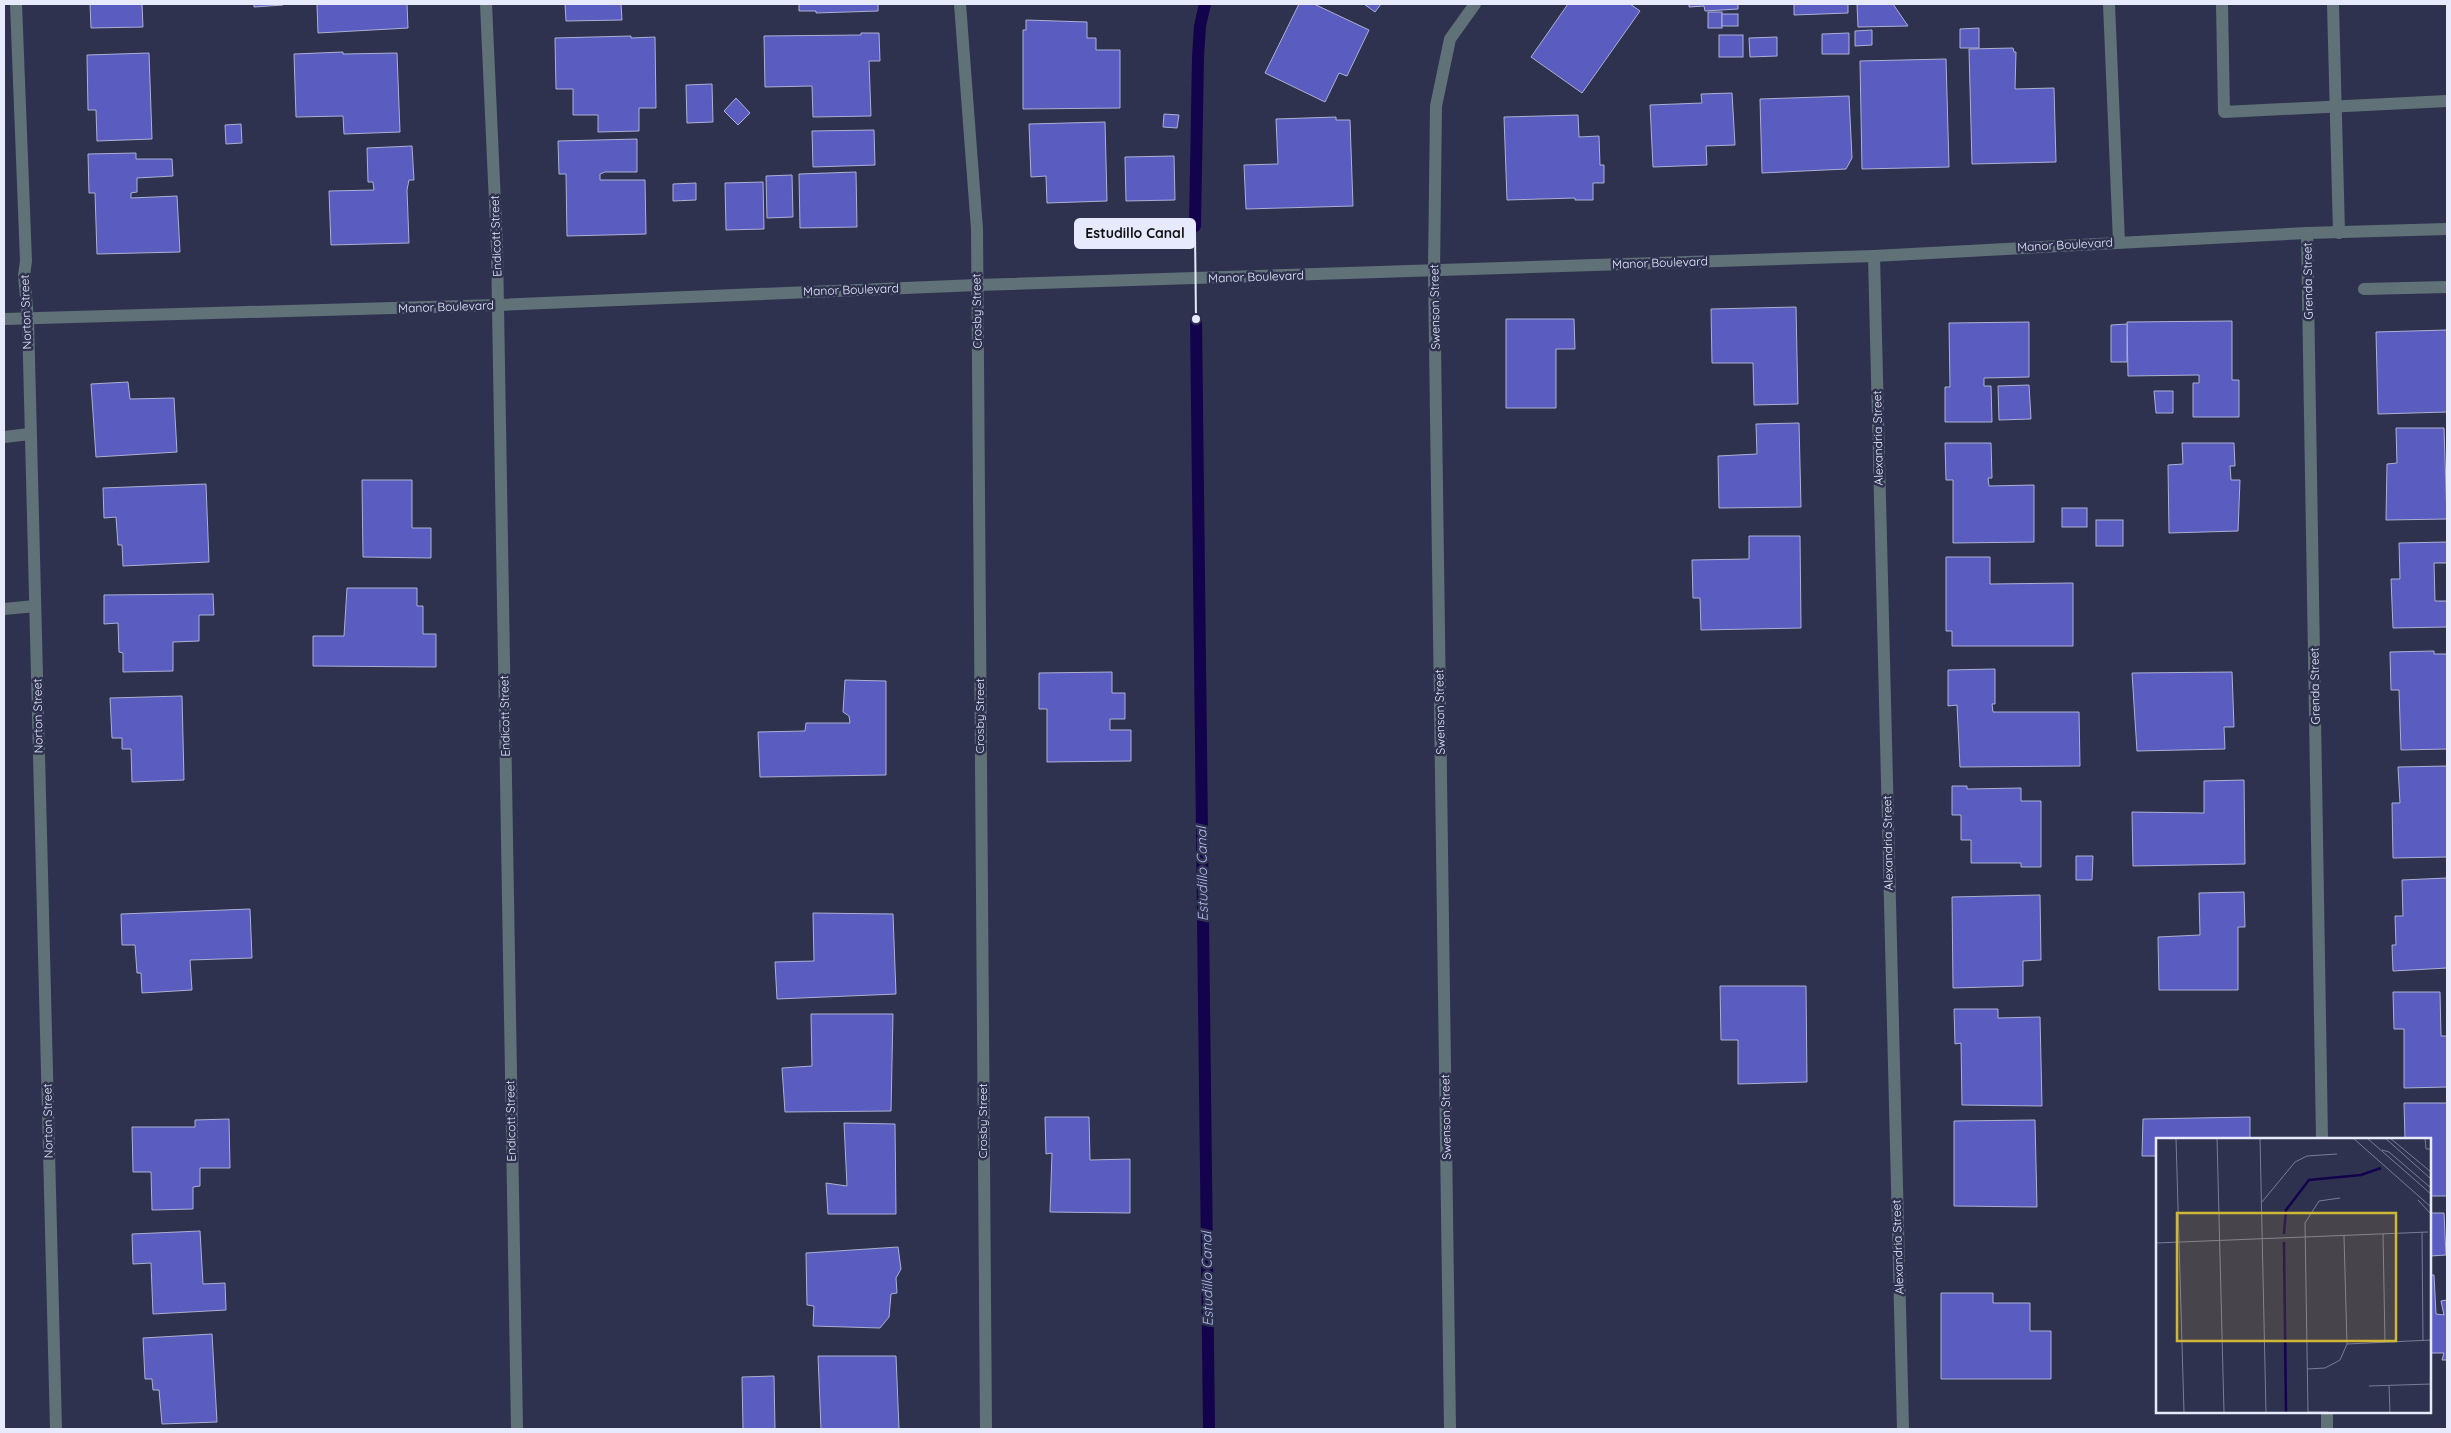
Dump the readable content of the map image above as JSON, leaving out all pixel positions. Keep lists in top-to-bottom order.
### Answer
{
  "streets": {
    "street": [
      "Endicott Street",
      "Manor Boulevard",
      "Grenda Street",
      "Swenson Street",
      "Crosby Street",
      "Norton Street",
      "Alexandria Street"
    ]
  },
  "crossings": [
    ["Endicott Street", "Manor Boulevard"],
    ["Manor Boulevard", "Grenda Street"],
    ["Manor Boulevard", "Swenson Street"],
    ["Manor Boulevard", "Crosby Street"],
    ["Manor Boulevard", "Norton Street"],
    ["Manor Boulevard", "Alexandria Street"]
  ],
  "water": ["Estudillo Canal"],
  "places": ["Estudillo Canal"]
}
